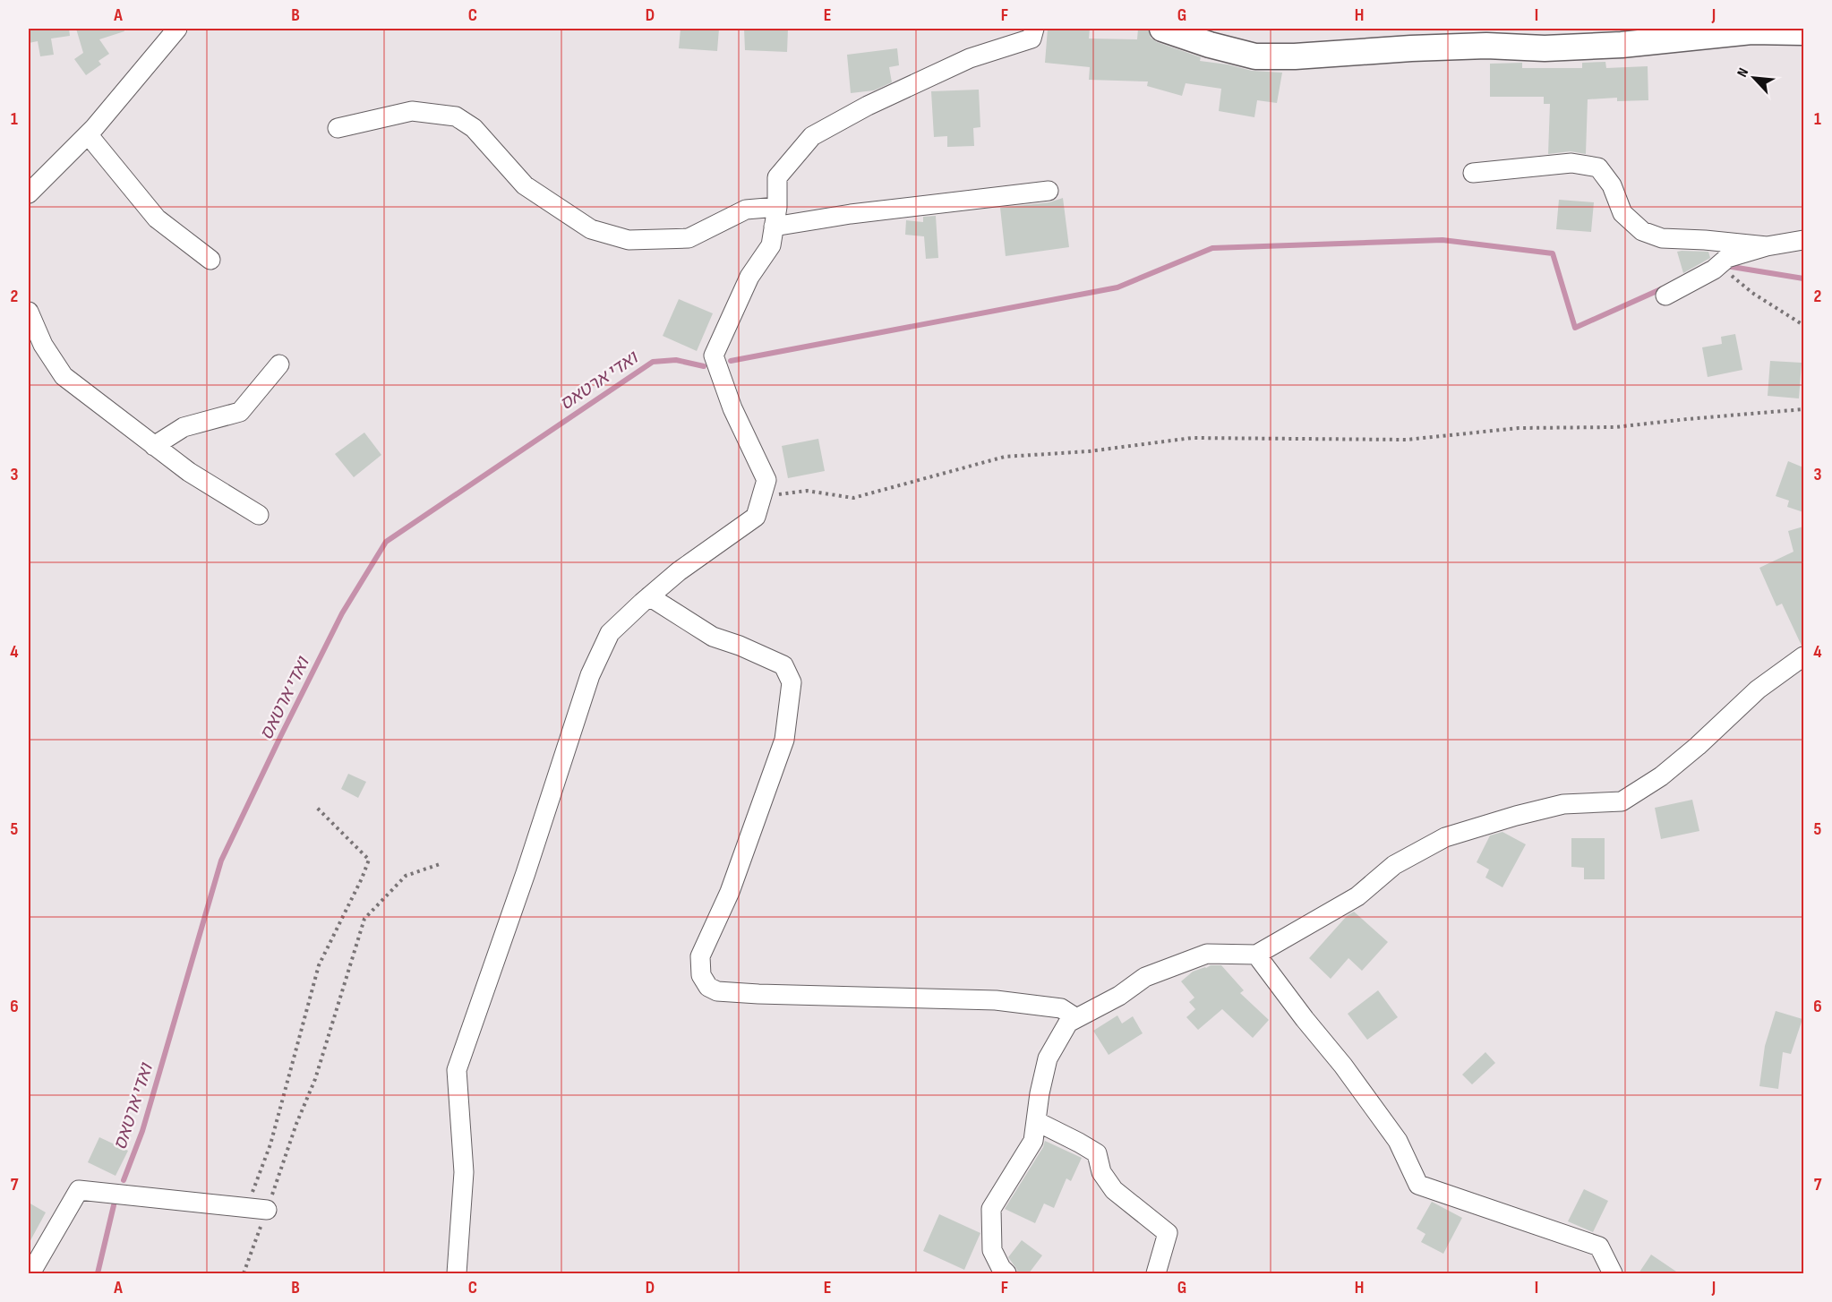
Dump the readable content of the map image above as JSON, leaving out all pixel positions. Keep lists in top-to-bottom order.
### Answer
{
  "water": ["ואדי ארטאס"],
  "north": "top left",
  "grid": {
    "columns": [
      "A",
      "B",
      "C",
      "D",
      "E",
      "F",
      "G",
      "H",
      "I",
      "J"
    ],
    "rows": [
      "1",
      "2",
      "3",
      "4",
      "5",
      "6",
      "7"
    ]
  }
}
